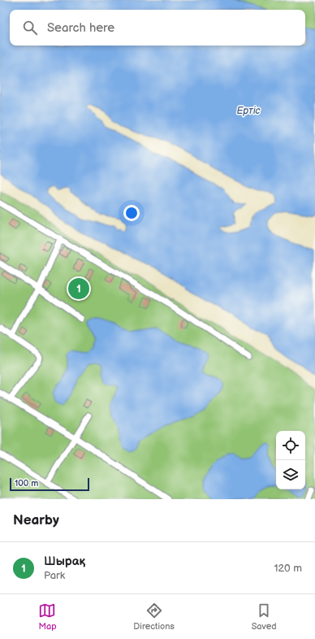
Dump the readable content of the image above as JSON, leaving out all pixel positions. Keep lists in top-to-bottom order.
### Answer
{
  "water": ["Ертіс"],
  "scale_bar": "100 m",
  "page": {
    "search": "Search here",
    "pins": "1",
    "scale": "100 m",
    "heading": "Nearby",
    "list": [
      {
        "mark": "1",
        "name": "Шырақ",
        "note": "Park",
        "value": "120 m"
      }
    ],
    "nav": ["Map", "Directions", "Saved"]
  }
}
